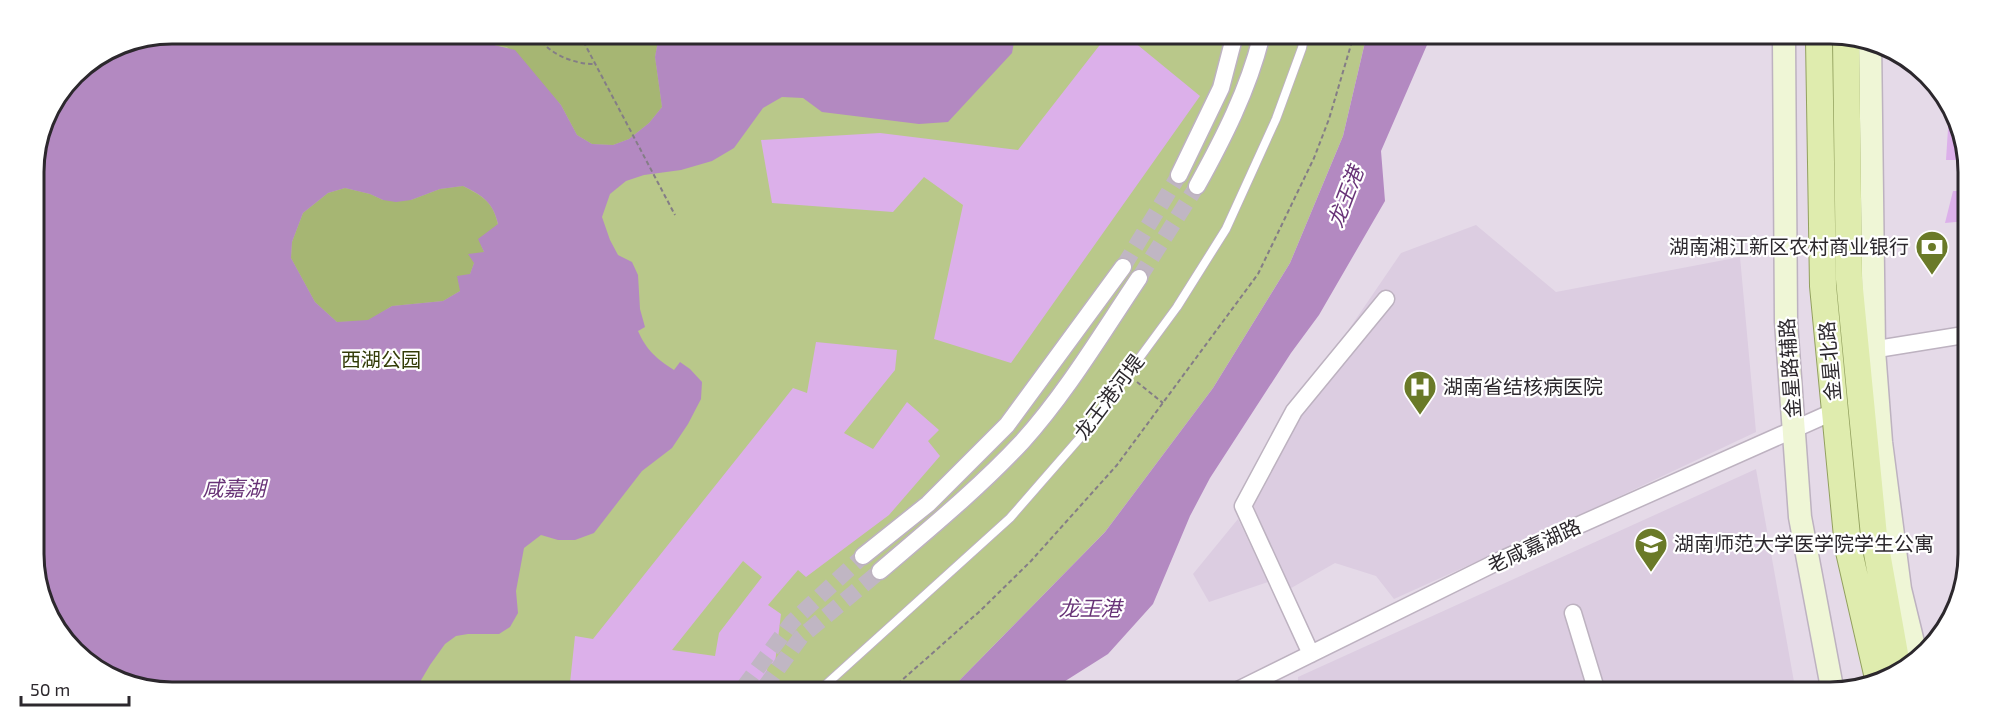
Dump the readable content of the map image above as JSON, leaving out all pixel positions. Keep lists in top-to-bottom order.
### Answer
{
  "streets": {
    "main road": ["金星北路"],
    "street": ["金星路辅路", "老咸嘉湖路"],
    "lane": ["龙王港河堤"]
  },
  "crossings": [
    ["金星北路", "老咸嘉湖路"]
  ],
  "water": ["龙王港", "咸嘉湖"],
  "parks": ["西湖公园"],
  "places": {
    "bank": ["湖南湘江新区农村商业银行"],
    "hospital": ["湖南省结核病医院"],
    "school or university": ["湖南师范大学医学院学生公寓"]
  },
  "scale_bar": "50 m"
}
